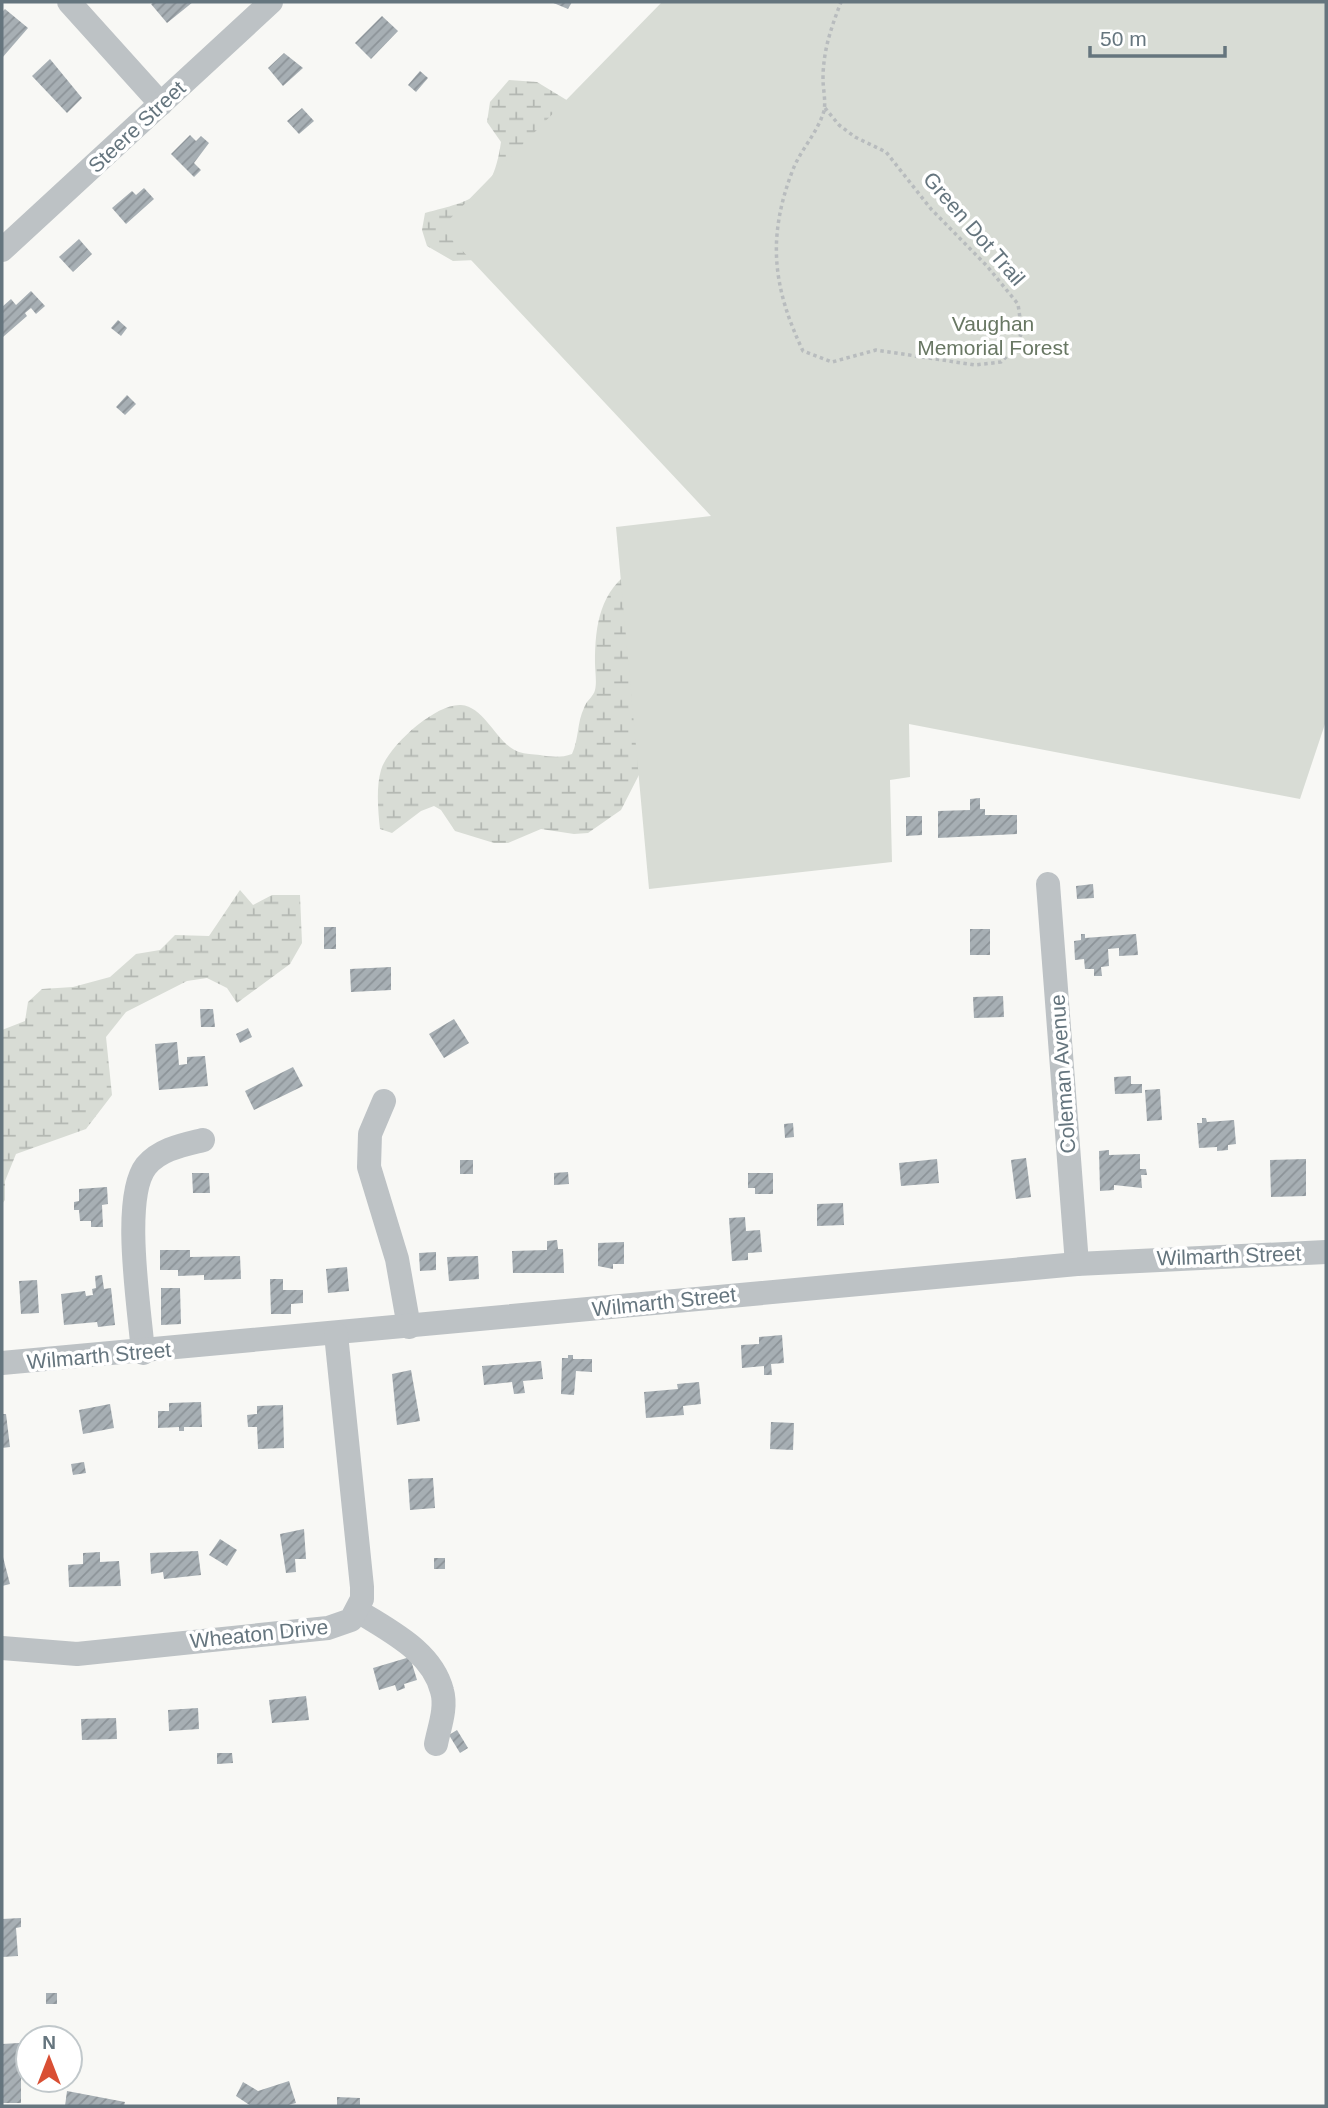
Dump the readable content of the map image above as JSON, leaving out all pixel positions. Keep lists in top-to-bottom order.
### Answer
{
  "streets": {
    "street": [
      "Steere Street",
      "Coleman Avenue",
      "Wilmarth Street",
      "Wheaton Drive"
    ],
    "path": ["Green Dot Trail"]
  },
  "crossings": [
    ["Coleman Avenue", "Wilmarth Street"],
    ["Wilmarth Street", "Wheaton Drive"]
  ],
  "parks": ["Vaughan Memorial Forest"],
  "scale_bar": "50 m",
  "north": "top"
}
